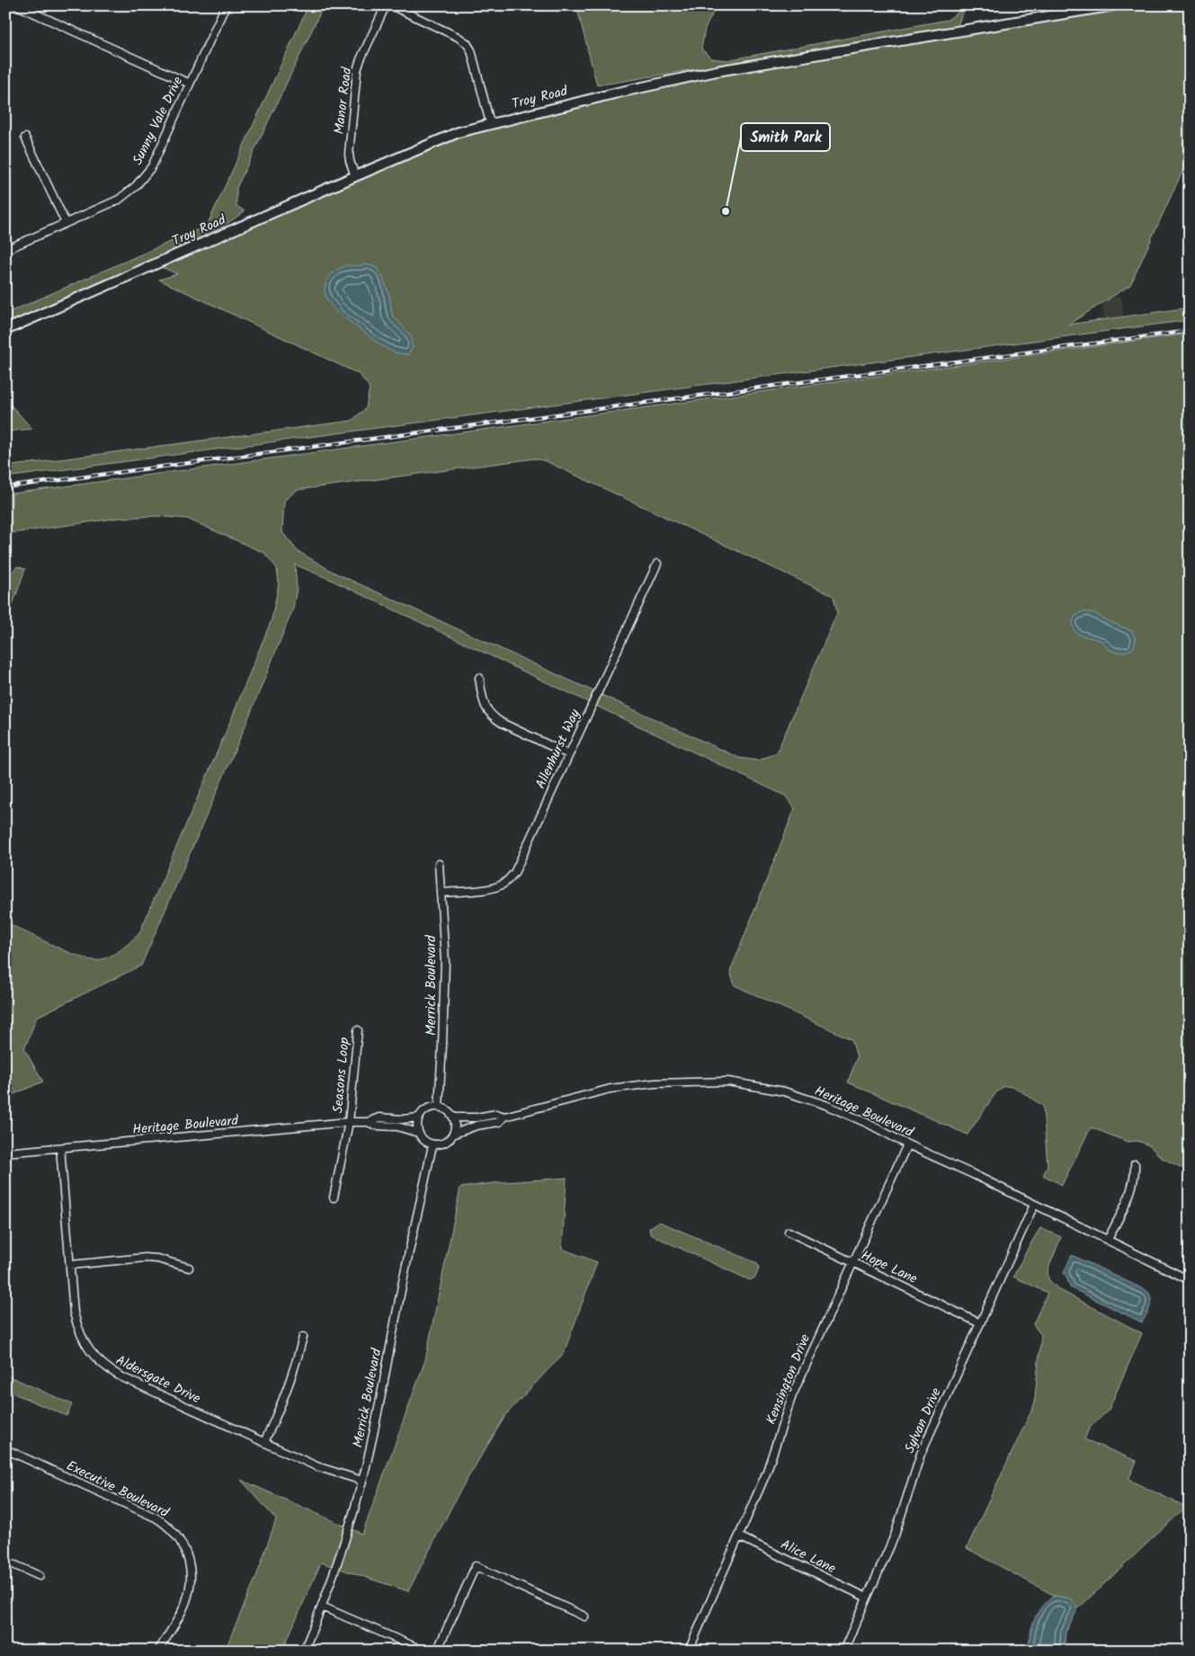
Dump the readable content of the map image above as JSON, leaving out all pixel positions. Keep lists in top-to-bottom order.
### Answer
{
  "streets": {
    "street": [
      "Troy Road",
      "Manor Road",
      "Sunny Vale Drive",
      "Allenhurst Way",
      "Merrick Boulevard",
      "Seasons Loop",
      "Heritage Boulevard",
      "Hope Lane",
      "Aldersgate Drive",
      "Kensington Drive",
      "Sylvan Drive",
      "Executive Boulevard",
      "Alice Lane"
    ]
  },
  "crossings": [
    ["Troy Road", "Manor Road"],
    ["Allenhurst Way", "Merrick Boulevard"],
    ["Merrick Boulevard", "Heritage Boulevard"],
    ["Merrick Boulevard", "Aldersgate Drive"],
    ["Seasons Loop", "Heritage Boulevard"],
    ["Heritage Boulevard", "Aldersgate Drive"],
    ["Heritage Boulevard", "Kensington Drive"],
    ["Heritage Boulevard", "Sylvan Drive"],
    ["Hope Lane", "Kensington Drive"],
    ["Hope Lane", "Sylvan Drive"],
    ["Kensington Drive", "Alice Lane"],
    ["Sylvan Drive", "Alice Lane"]
  ],
  "places": ["Smith Park"]
}
